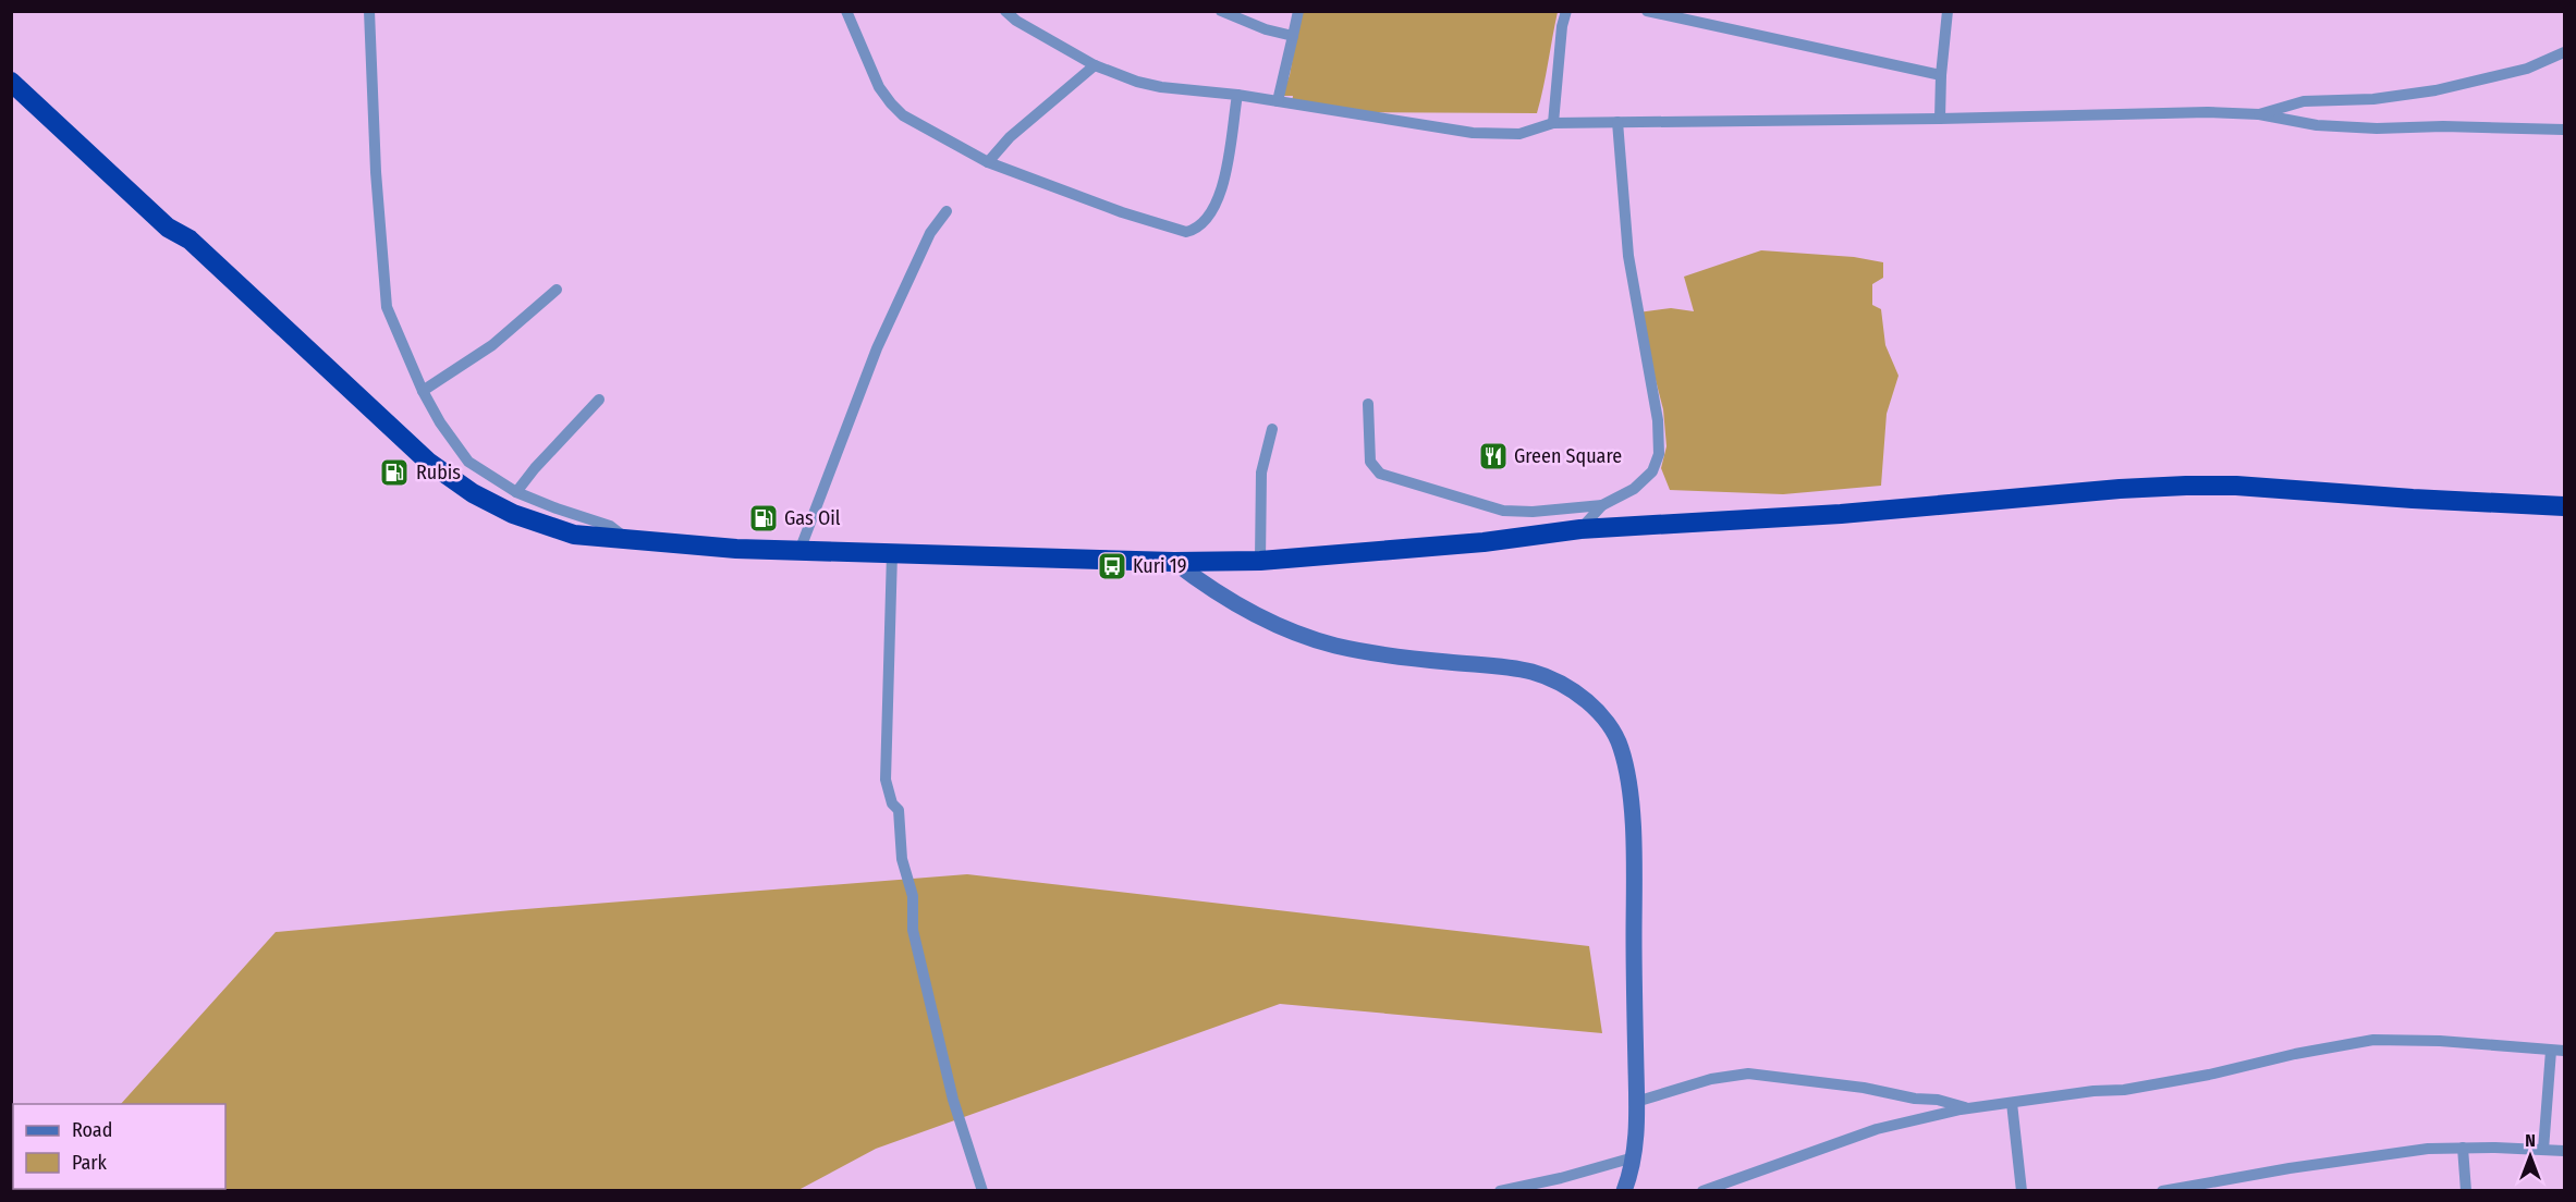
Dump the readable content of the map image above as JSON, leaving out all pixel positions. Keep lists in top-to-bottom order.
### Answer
{
  "places": {
    "restaurant": ["Green Square"],
    "fuel station": ["Rubis", "Gas Oil"],
    "bus stop": ["Kuri 19"]
  },
  "legend": ["Road", "Park"],
  "north": "top"
}
